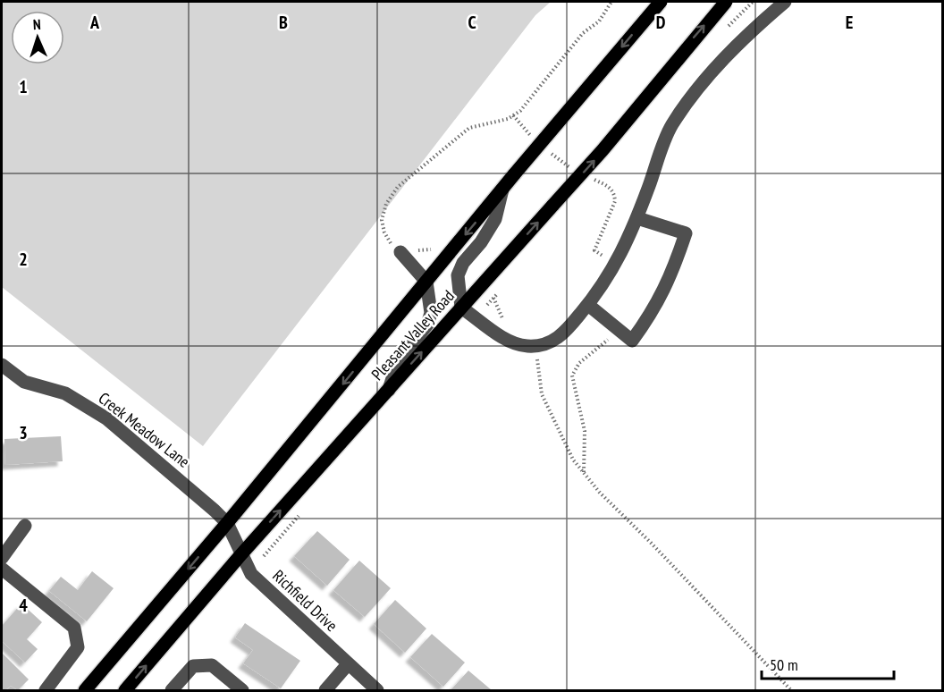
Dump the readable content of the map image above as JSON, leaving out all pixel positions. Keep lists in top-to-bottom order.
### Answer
{
  "streets": {
    "main road": ["Pleasant Valley Road"],
    "street": ["Creek Meadow Lane", "Richfield Drive"]
  },
  "crossings": [
    ["Pleasant Valley Road", "Creek Meadow Lane"],
    ["Pleasant Valley Road", "Richfield Drive"],
    ["Creek Meadow Lane", "Richfield Drive"]
  ],
  "scale_bar": "50 m",
  "north": "top",
  "grid": {
    "columns": [
      "A",
      "B",
      "C",
      "D",
      "E"
    ],
    "rows": [
      "1",
      "2",
      "3",
      "4"
    ]
  }
}
